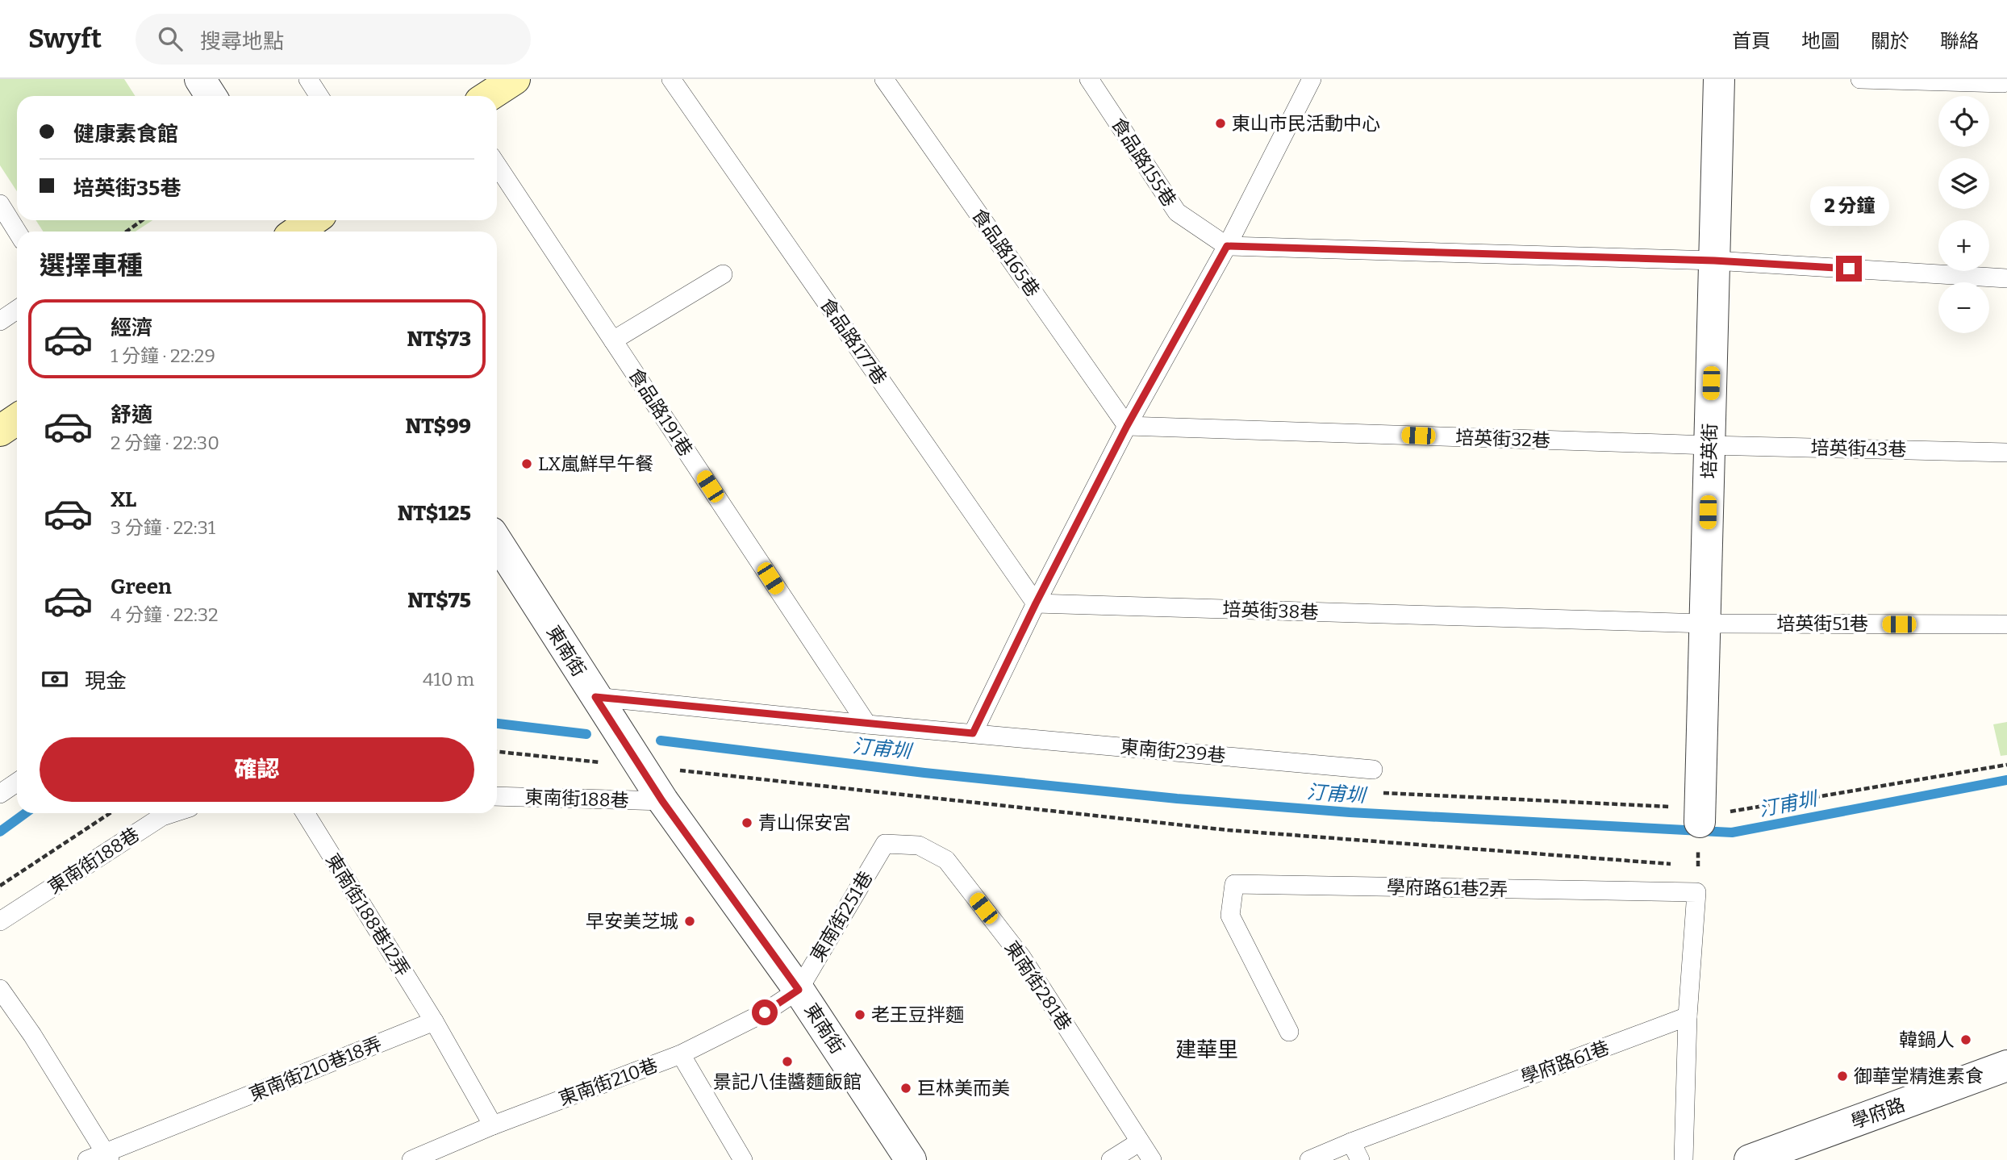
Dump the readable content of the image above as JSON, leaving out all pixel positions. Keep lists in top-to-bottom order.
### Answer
{
  "streets": {
    "street": ["培英街", "東南街", "學府路"],
    "lane": [
      "食品路155巷",
      "食品路165巷",
      "食品路177巷",
      "食品路191巷",
      "培英街32巷",
      "培英街43巷",
      "培英街38巷",
      "培英街51巷",
      "東南街239巷",
      "東南街188巷",
      "學府路61巷2弄",
      "東南街188巷12弄",
      "東南街251巷",
      "東南街281巷",
      "學府路61巷",
      "東南街210巷18弄",
      "東南街210巷"
    ]
  },
  "crossings": [
    ["食品路165巷", "培英街32巷"],
    ["食品路177巷", "培英街38巷"],
    ["食品路191巷", "東南街239巷"],
    ["培英街32巷", "培英街43巷"],
    ["培英街32巷", "培英街"],
    ["培英街43巷", "培英街"],
    ["培英街", "培英街38巷"],
    ["培英街", "培英街51巷"],
    ["培英街38巷", "培英街51巷"],
    ["東南街", "東南街239巷"],
    ["東南街", "東南街188巷"],
    ["東南街", "東南街251巷"],
    ["東南街", "東南街210巷"],
    ["東南街188巷12弄", "東南街210巷18弄"],
    ["東南街251巷", "東南街281巷"],
    ["東南街251巷", "東南街210巷"]
  ],
  "districts": ["建華里"],
  "water": ["汀甫圳"],
  "places": [
    "東山市民活動中心",
    "LX嵐鮮早午餐",
    "青山保安宮",
    "早安美芝城",
    "老王豆拌麵",
    "韓鍋人",
    "景記八佳醬麵飯館",
    "御華堂精進素食",
    "巨林美而美"
  ],
  "page": {
    "header": "Swyft",
    "search": "搜尋地點",
    "nav": [
      "首頁",
      "地圖",
      "關於",
      "聯絡"
    ],
    "map_buttons": ["+", "−"],
    "banner": ["健康素食館", "培英街35巷"],
    "bubble": "2 分鐘",
    "heading": "選擇車種",
    "list": [
      {
        "name": "經濟",
        "note": "1 分鐘 · 22:29",
        "value": "NT$73"
      },
      {
        "name": "舒適",
        "note": "2 分鐘 · 22:30",
        "value": "NT$99"
      },
      {
        "name": "XL",
        "note": "3 分鐘 · 22:31",
        "value": "NT$125"
      },
      {
        "name": "Green",
        "note": "4 分鐘 · 22:32",
        "value": "NT$75"
      }
    ],
    "pay": ["現金", "410 m"],
    "buttons": "確認"
  }
}
